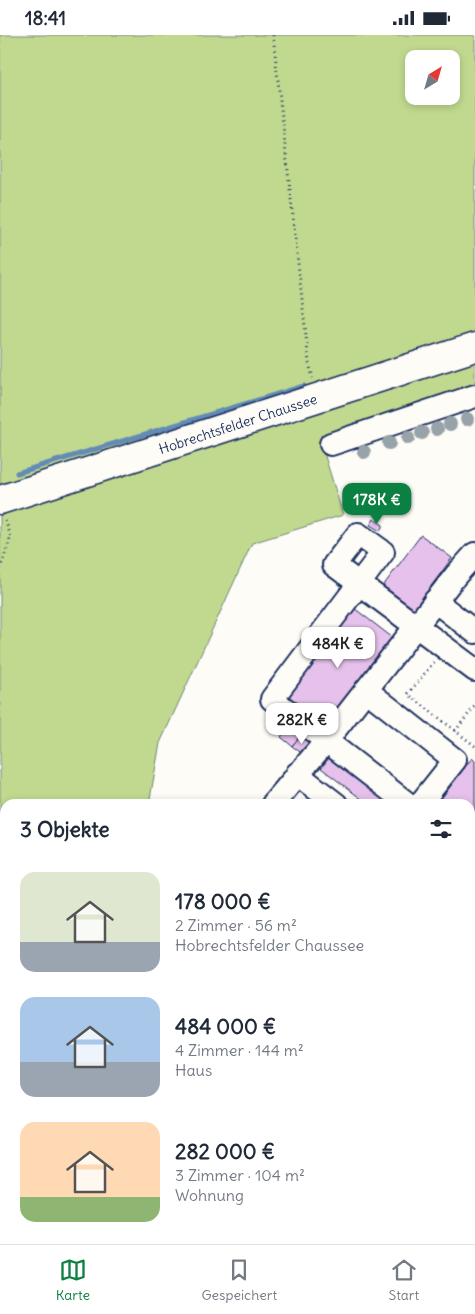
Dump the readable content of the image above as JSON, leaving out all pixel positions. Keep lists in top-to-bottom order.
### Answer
{
  "streets": {
    "main road": ["Hobrechtsfelder Chaussee"]
  },
  "north": "top right",
  "page": {
    "status": "18:41",
    "price": ["178K €", "484K €", "282K €"],
    "heading": "3 Objekte",
    "list": [
      {
        "name": "178 000 €",
        "note": "2 Zimmer · 56 m² · Hobrechtsfelder Chaussee"
      },
      {
        "name": "484 000 €",
        "note": "4 Zimmer · 144 m² · Haus"
      },
      {
        "name": "282 000 €",
        "note": "3 Zimmer · 104 m² · Wohnung"
      }
    ],
    "tabs": ["Karte", "Gespeichert", "Start"]
  }
}
